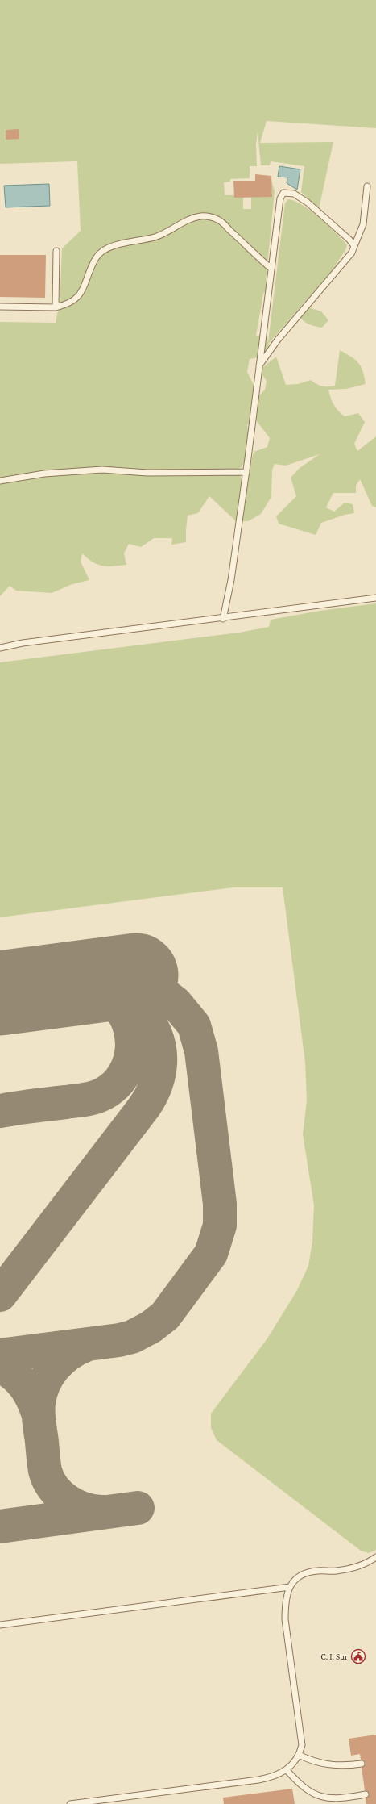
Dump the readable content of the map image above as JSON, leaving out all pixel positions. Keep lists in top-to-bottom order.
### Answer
{
  "places": {
    "public building": ["C. I. Sur"]
  }
}
